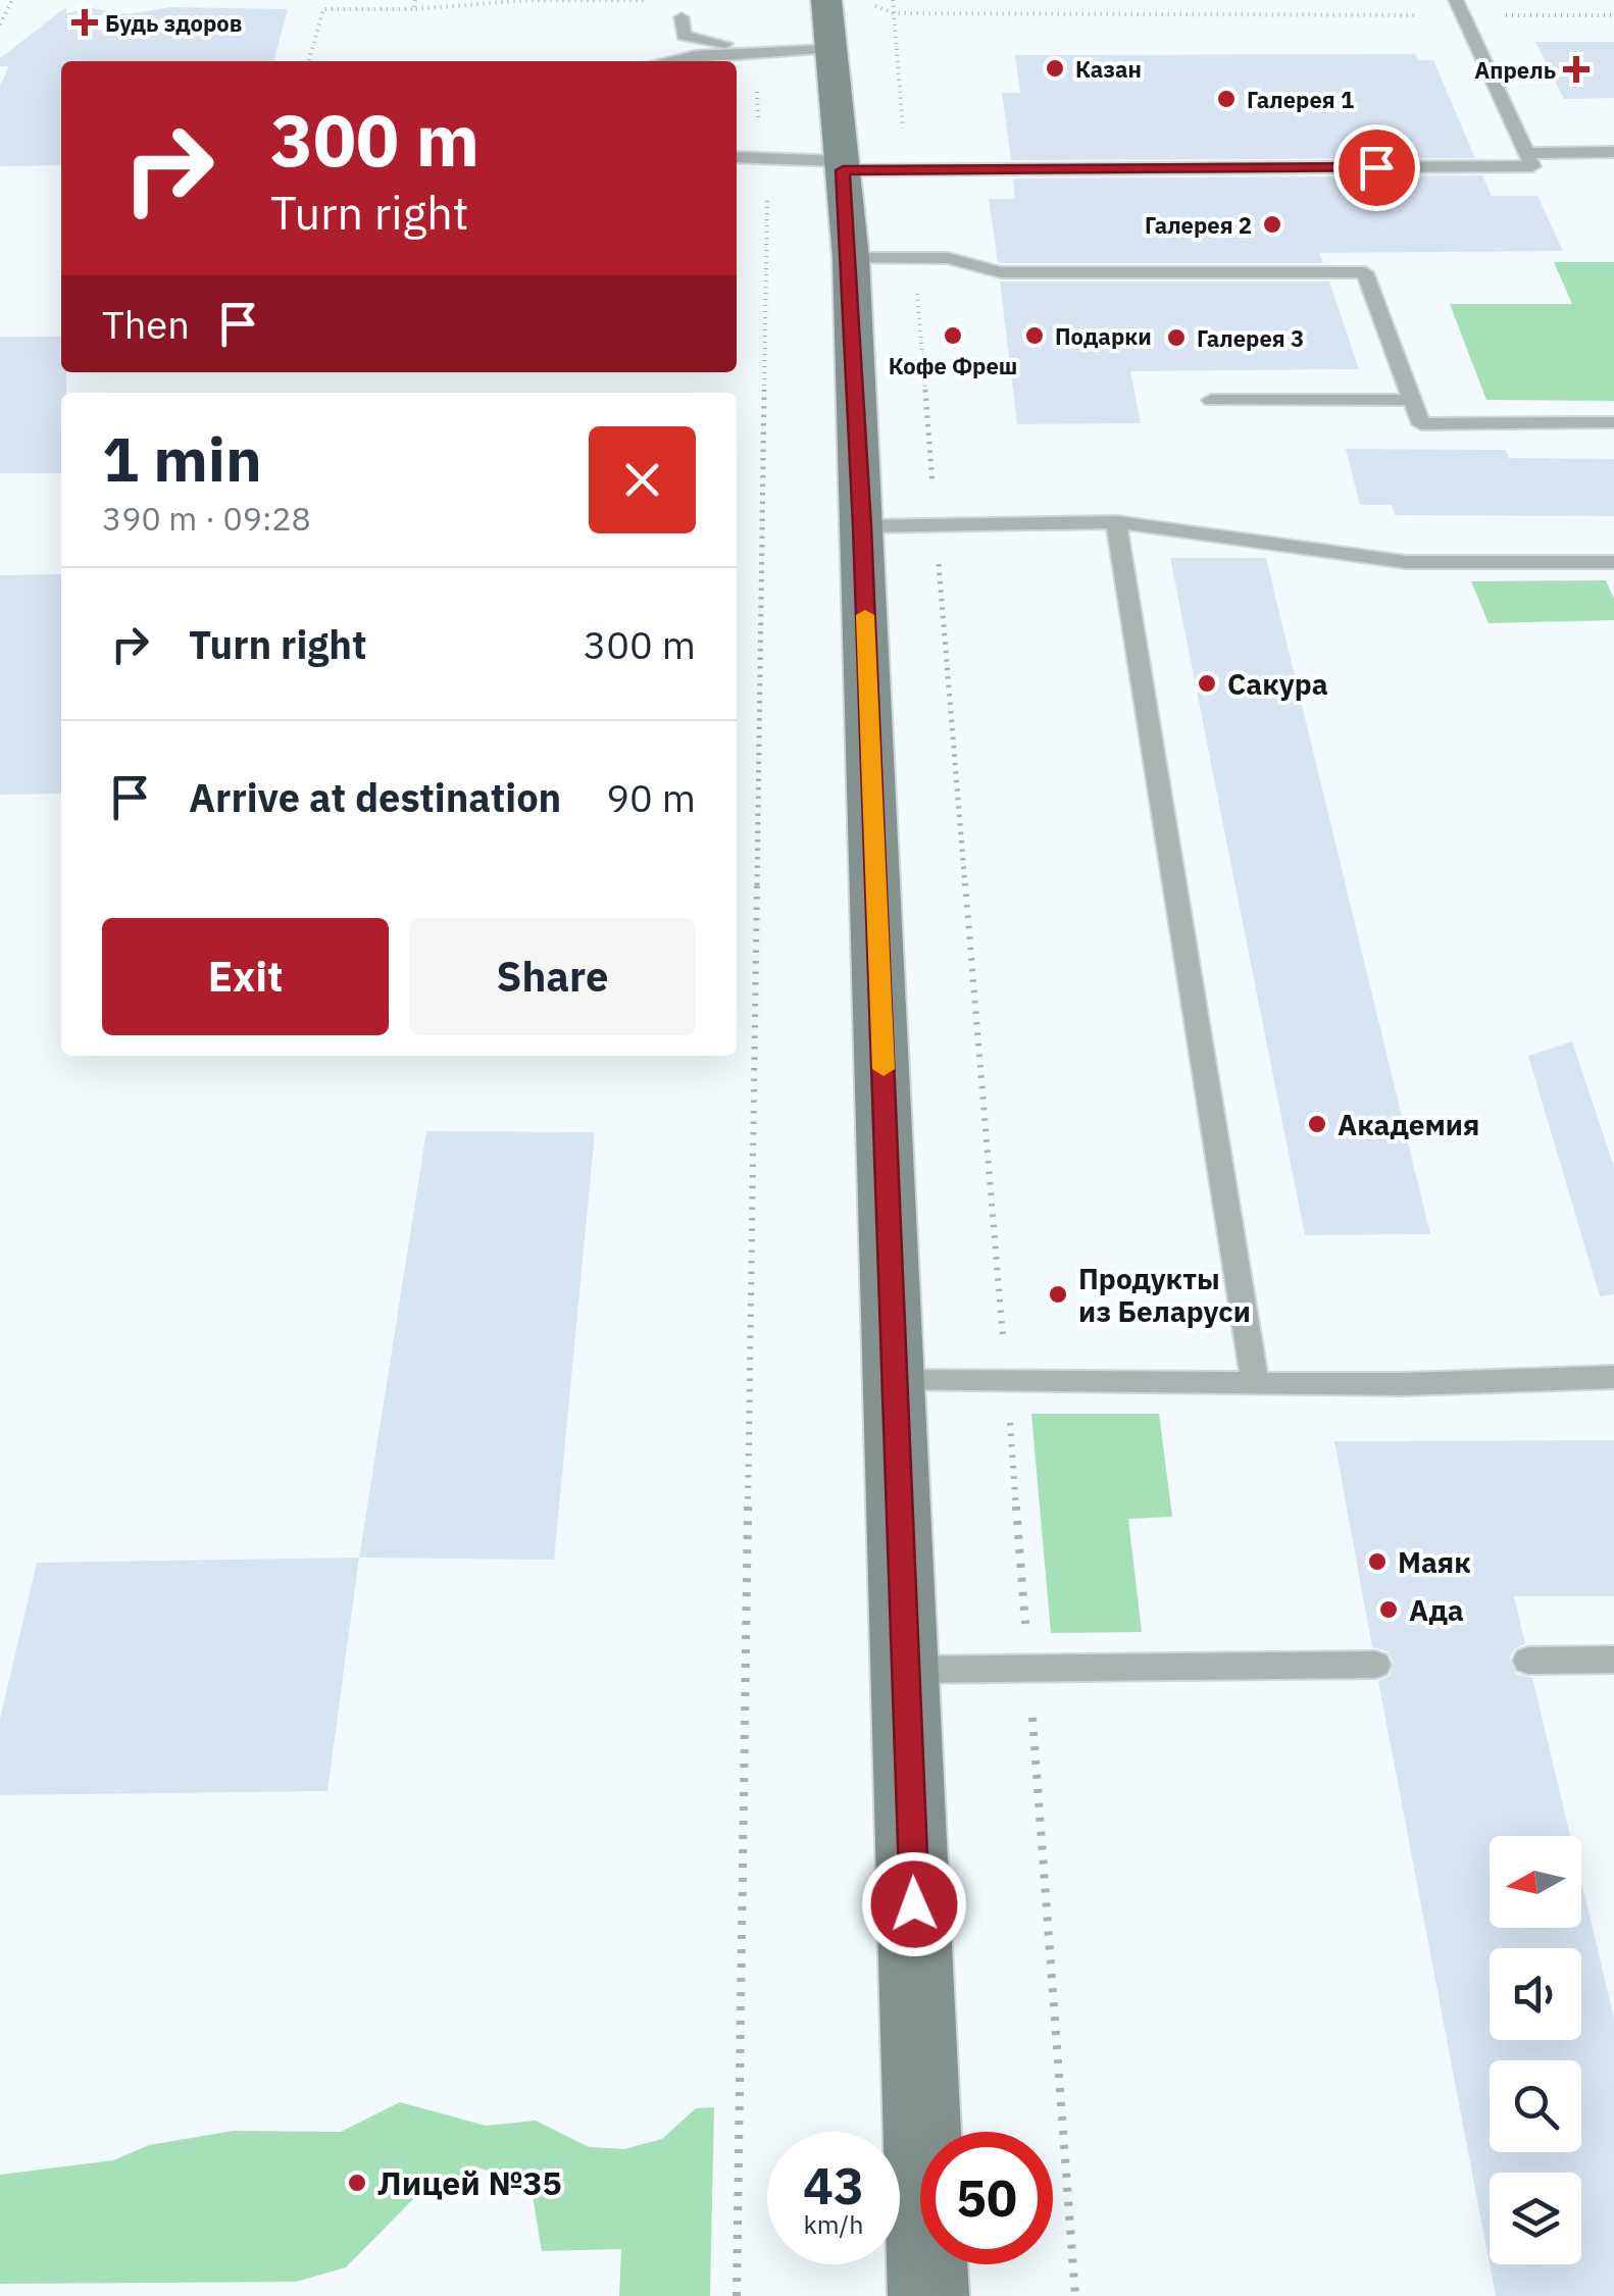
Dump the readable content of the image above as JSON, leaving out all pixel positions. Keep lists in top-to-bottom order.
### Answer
{
  "places": {
    "health": ["Будь здоров", "Апрель"],
    "other": [
      "Казан",
      "Галерея 1",
      "Галерея 2",
      "Кофе Фреш",
      "Подарки",
      "Галерея 3",
      "Сакура",
      "Академия",
      "Продукты из Беларуси",
      "Маяк",
      "Ада",
      "Лицей №35"
    ]
  },
  "north": "left",
  "page": {
    "turn": ["300 m", "Turn right"],
    "then": "Then",
    "heading": ["1 min", "390 m · 09:28"],
    "list": [
      {
        "name": "Turn right",
        "value": "300 m"
      },
      {
        "name": "Arrive at destination",
        "value": "90 m"
      }
    ],
    "buttons": ["Exit", "Share"],
    "speed": "43 km/h",
    "limit": "50"
  }
}
